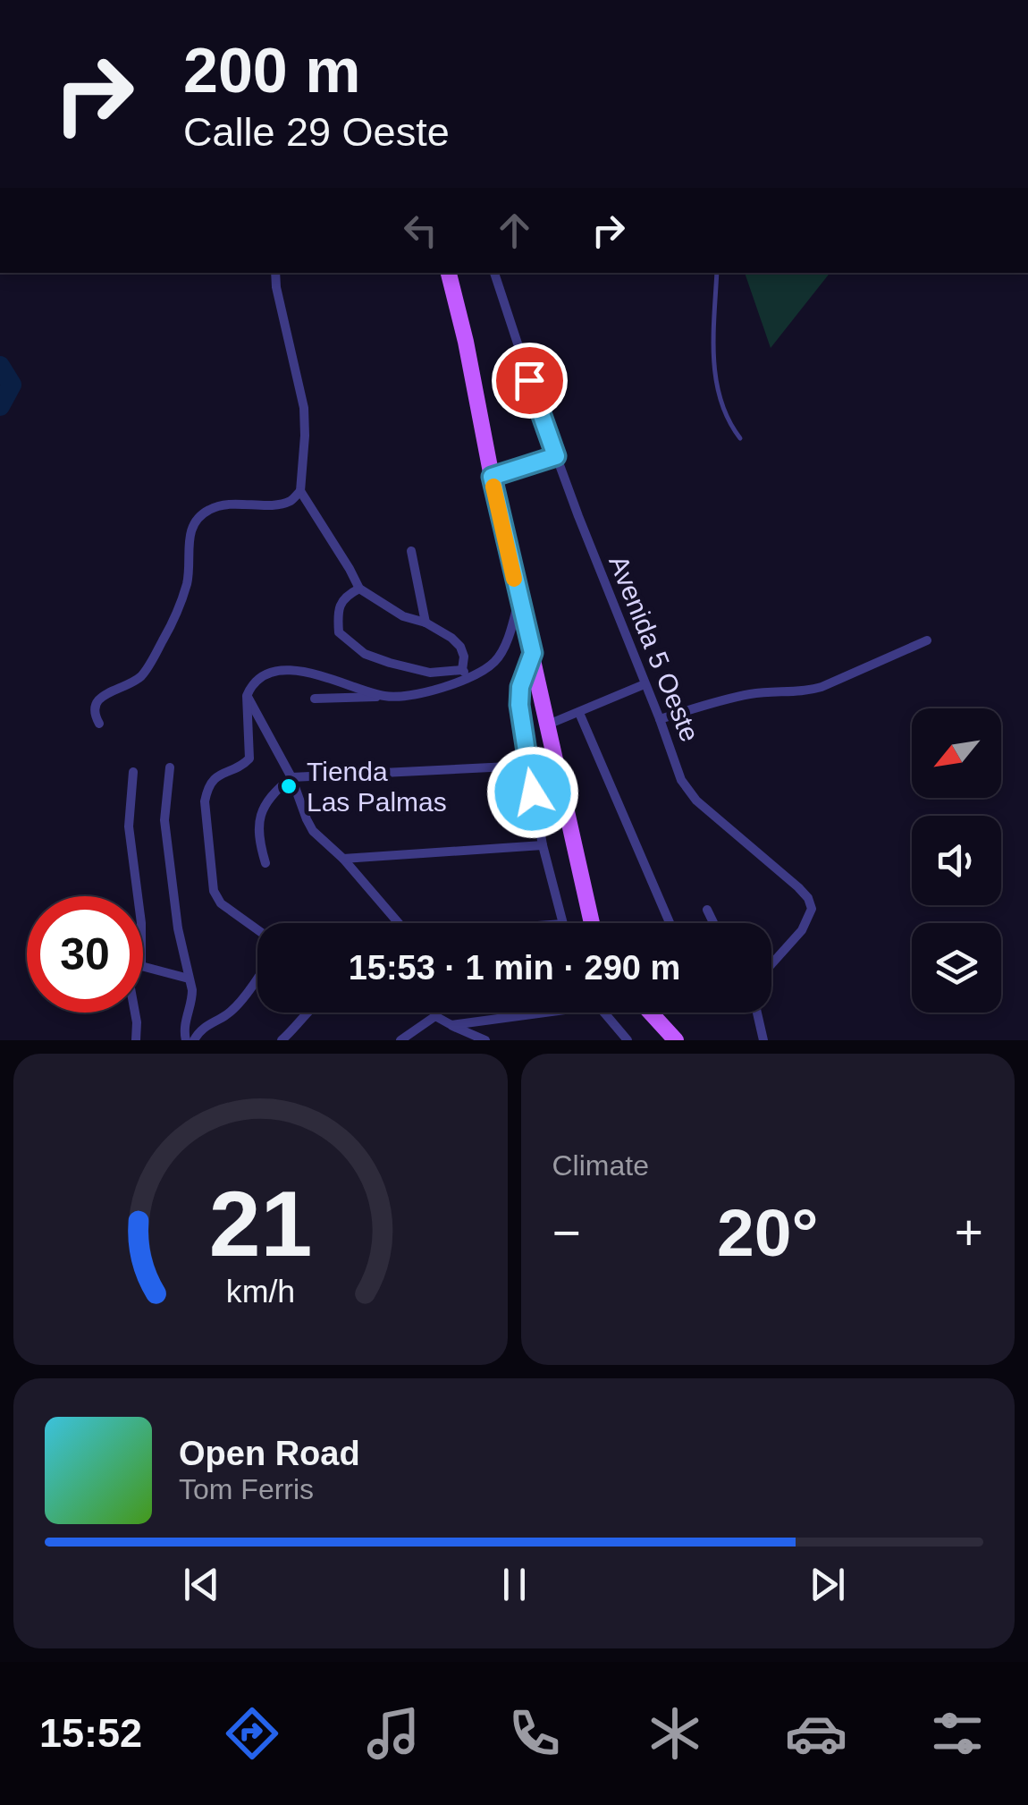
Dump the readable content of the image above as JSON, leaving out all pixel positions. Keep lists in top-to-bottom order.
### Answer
{
  "streets": {
    "street": ["Avenida 5 Oeste"]
  },
  "places": ["Tienda Las Palmas"],
  "north": "bottom left",
  "page": {
    "turn": ["200 m", "Calle 29 Oeste"],
    "limit": "30",
    "trip": "15:53 · 1 min · 290 m",
    "tile": "Climate",
    "heat": ["−", "20°", "+"],
    "song": ["Open Road", "Tom Ferris"],
    "tabs": "15:52",
    "gauge": ["21", "km/h"]
  }
}
